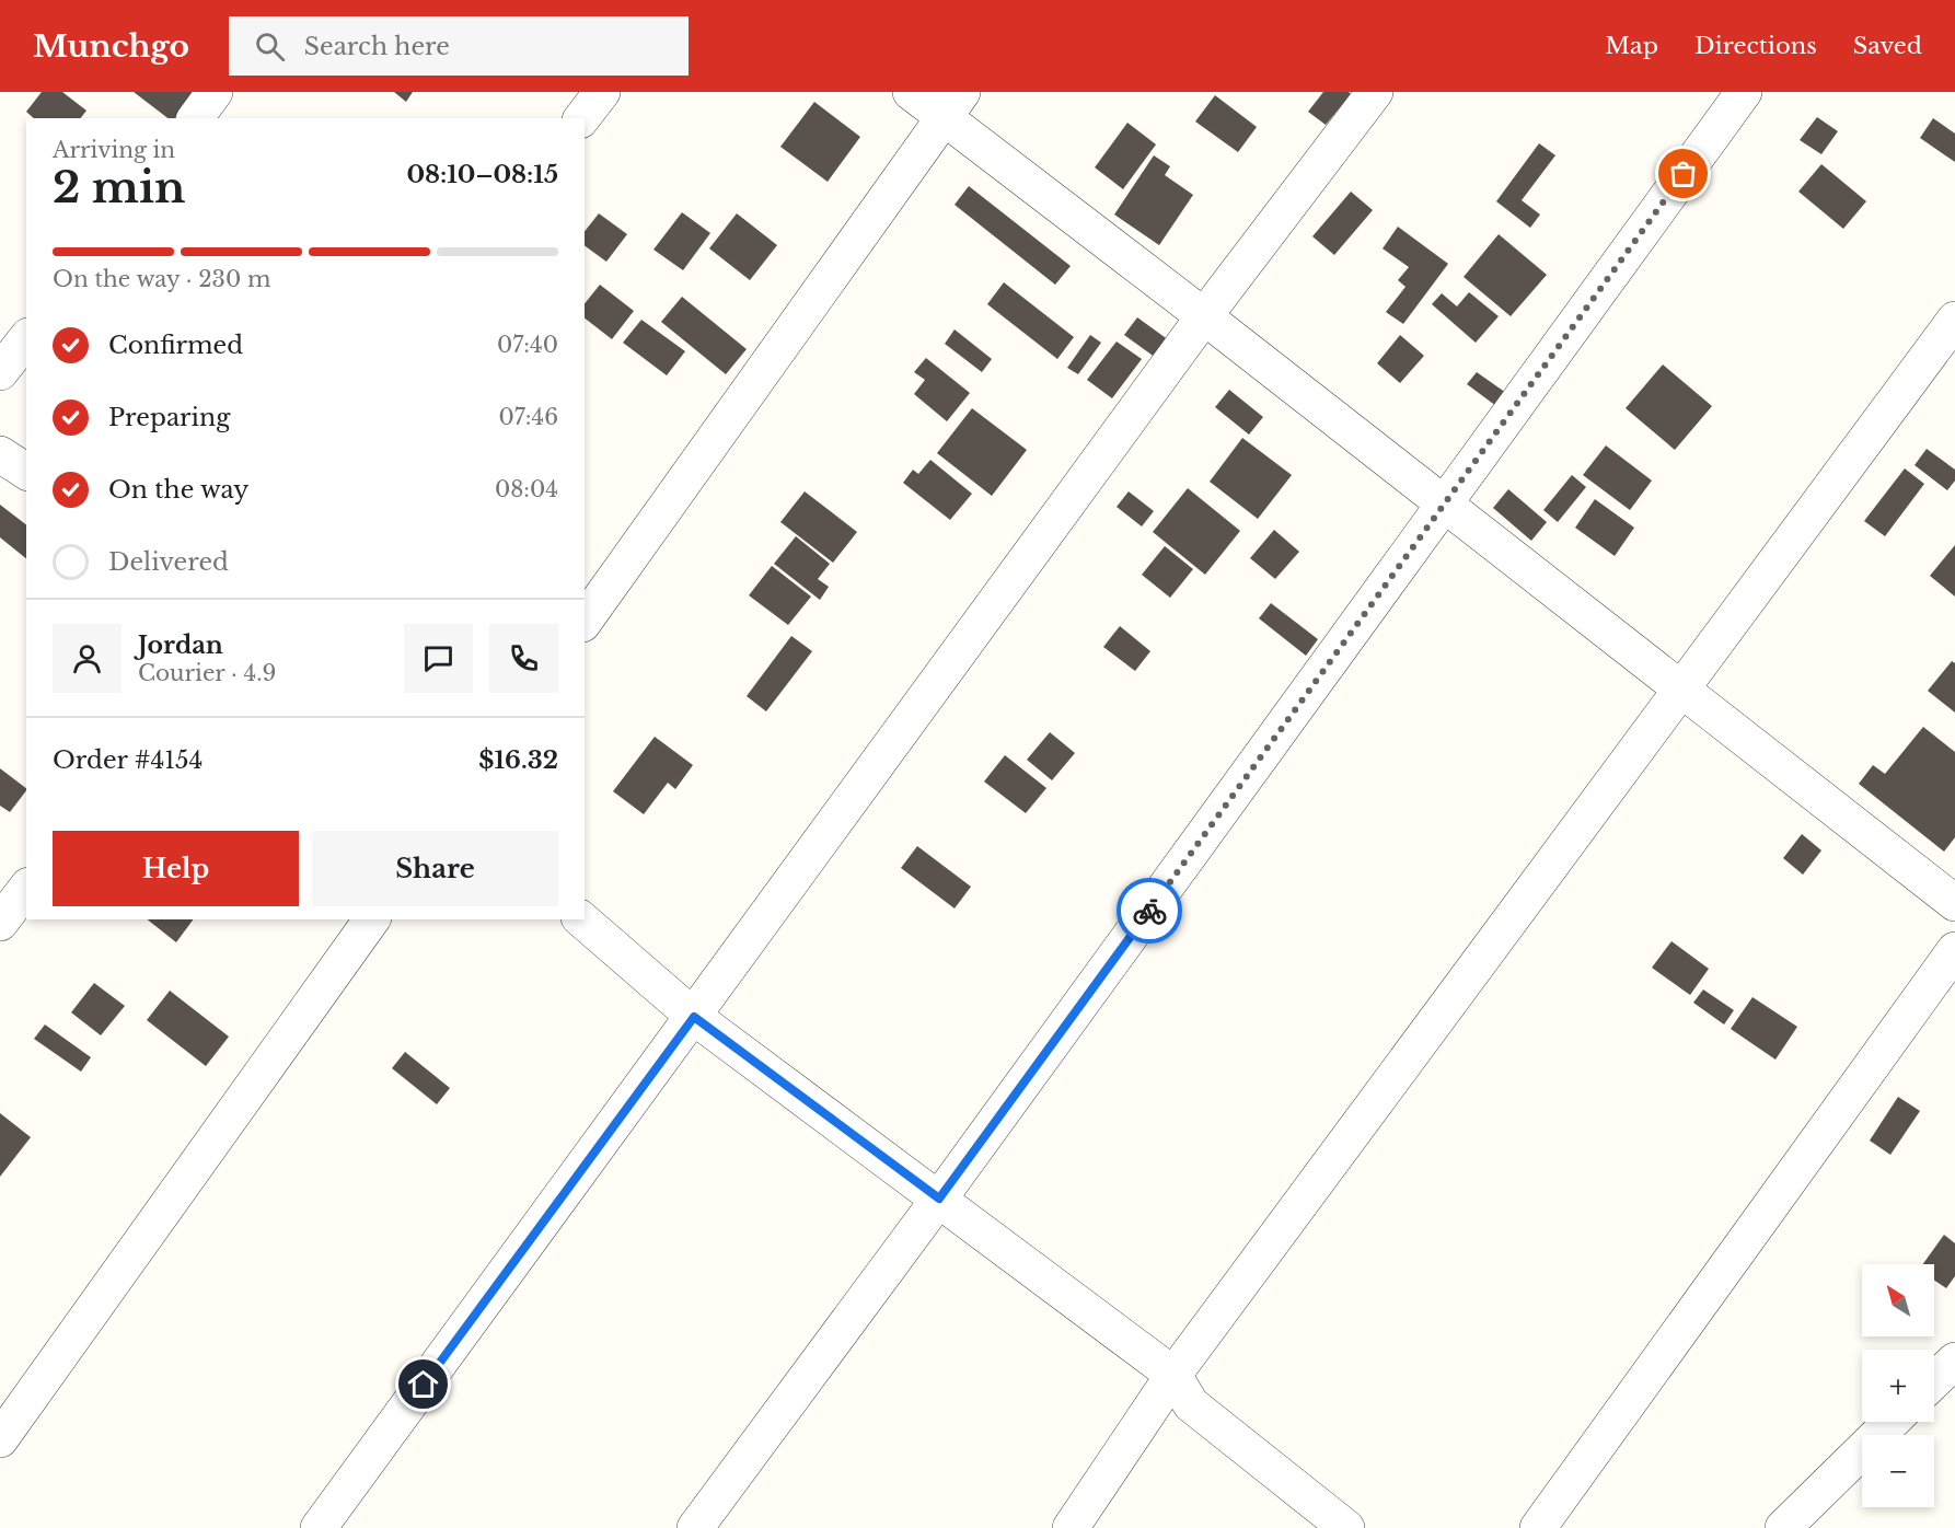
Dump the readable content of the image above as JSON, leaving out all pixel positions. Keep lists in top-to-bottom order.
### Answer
{
  "north": "top left",
  "page": {
    "header": "Munchgo",
    "search": "Search here",
    "nav": ["Map", "Directions", "Saved"],
    "heading": ["2 min", "Arriving in", "08:10–08:15"],
    "panel": [
      "Jordan",
      "Courier · 4.9",
      "Order #4154",
      "$16.32"
    ],
    "bar": "On the way · 230 m",
    "list": [
      ["Confirmed", "07:40"],
      ["Preparing", "07:46"],
      ["On the way", "08:04"],
      "Delivered"
    ],
    "buttons": ["Help", "Share"],
    "map_buttons": ["+", "−"]
  }
}
